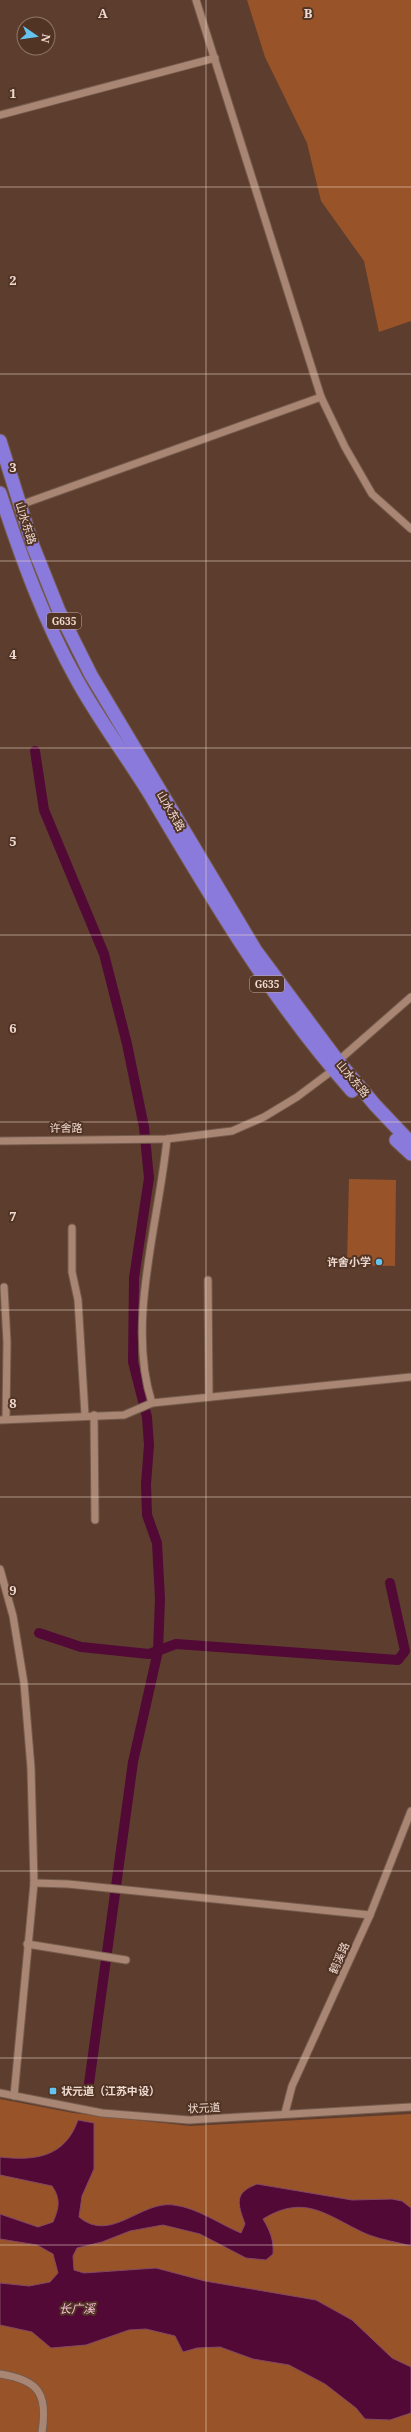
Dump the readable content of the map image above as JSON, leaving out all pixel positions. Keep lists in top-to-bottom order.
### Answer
{
  "streets": {
    "highway": ["山水东路", "G635"],
    "street": ["许舍路", "鹤溪路", "状元道"]
  },
  "crossings": [
    ["山水东路", "许舍路"],
    ["鹤溪路", "状元道"]
  ],
  "water": ["长广溪"],
  "places": {
    "other": ["许舍小学"],
    "transit": ["状元道（江苏中设）"]
  },
  "north": "right",
  "grid": {
    "columns": ["A", "B"],
    "rows": [
      "1",
      "2",
      "3",
      "4",
      "5",
      "6",
      "7",
      "8",
      "9"
    ]
  }
}
